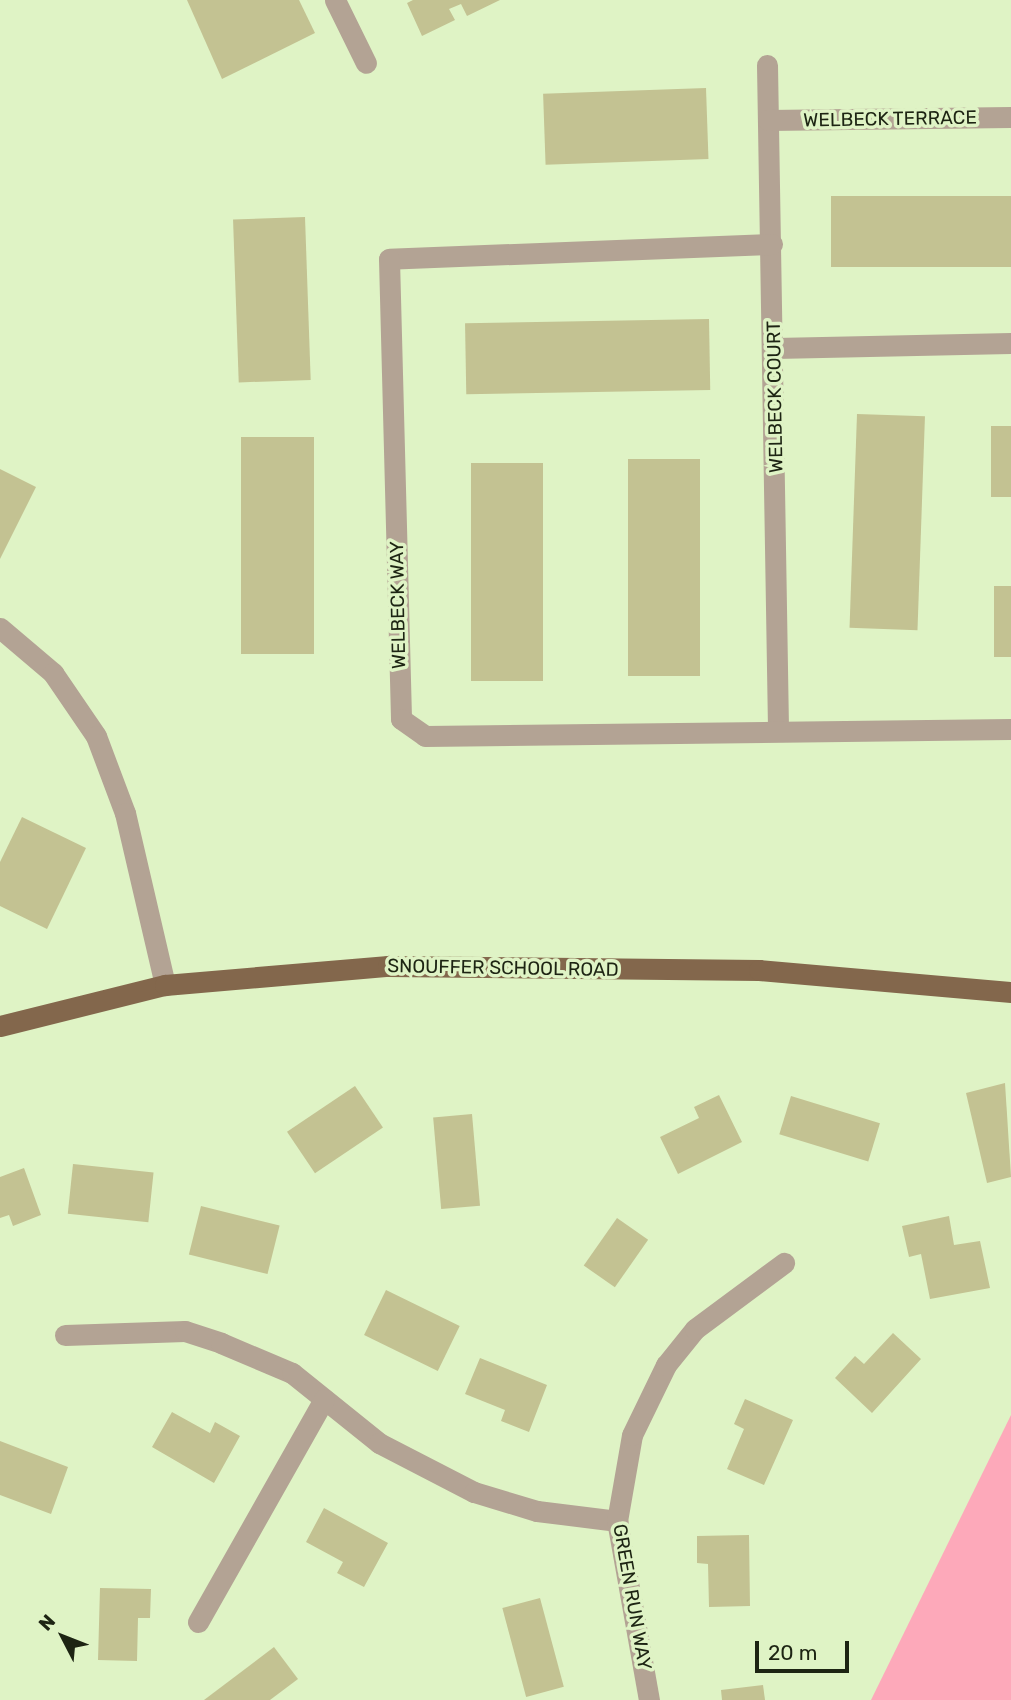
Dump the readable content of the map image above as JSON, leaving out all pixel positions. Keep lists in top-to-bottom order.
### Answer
{
  "streets": {
    "main road": ["SNOUFFER SCHOOL ROAD"],
    "street": [
      "WELBECK TERRACE",
      "WELBECK COURT",
      "WELBECK WAY",
      "GREEN RUN WAY"
    ]
  },
  "crossings": [
    ["WELBECK TERRACE", "WELBECK COURT"],
    ["WELBECK COURT", "WELBECK WAY"]
  ],
  "scale_bar": "20 m",
  "north": "top left"
}
